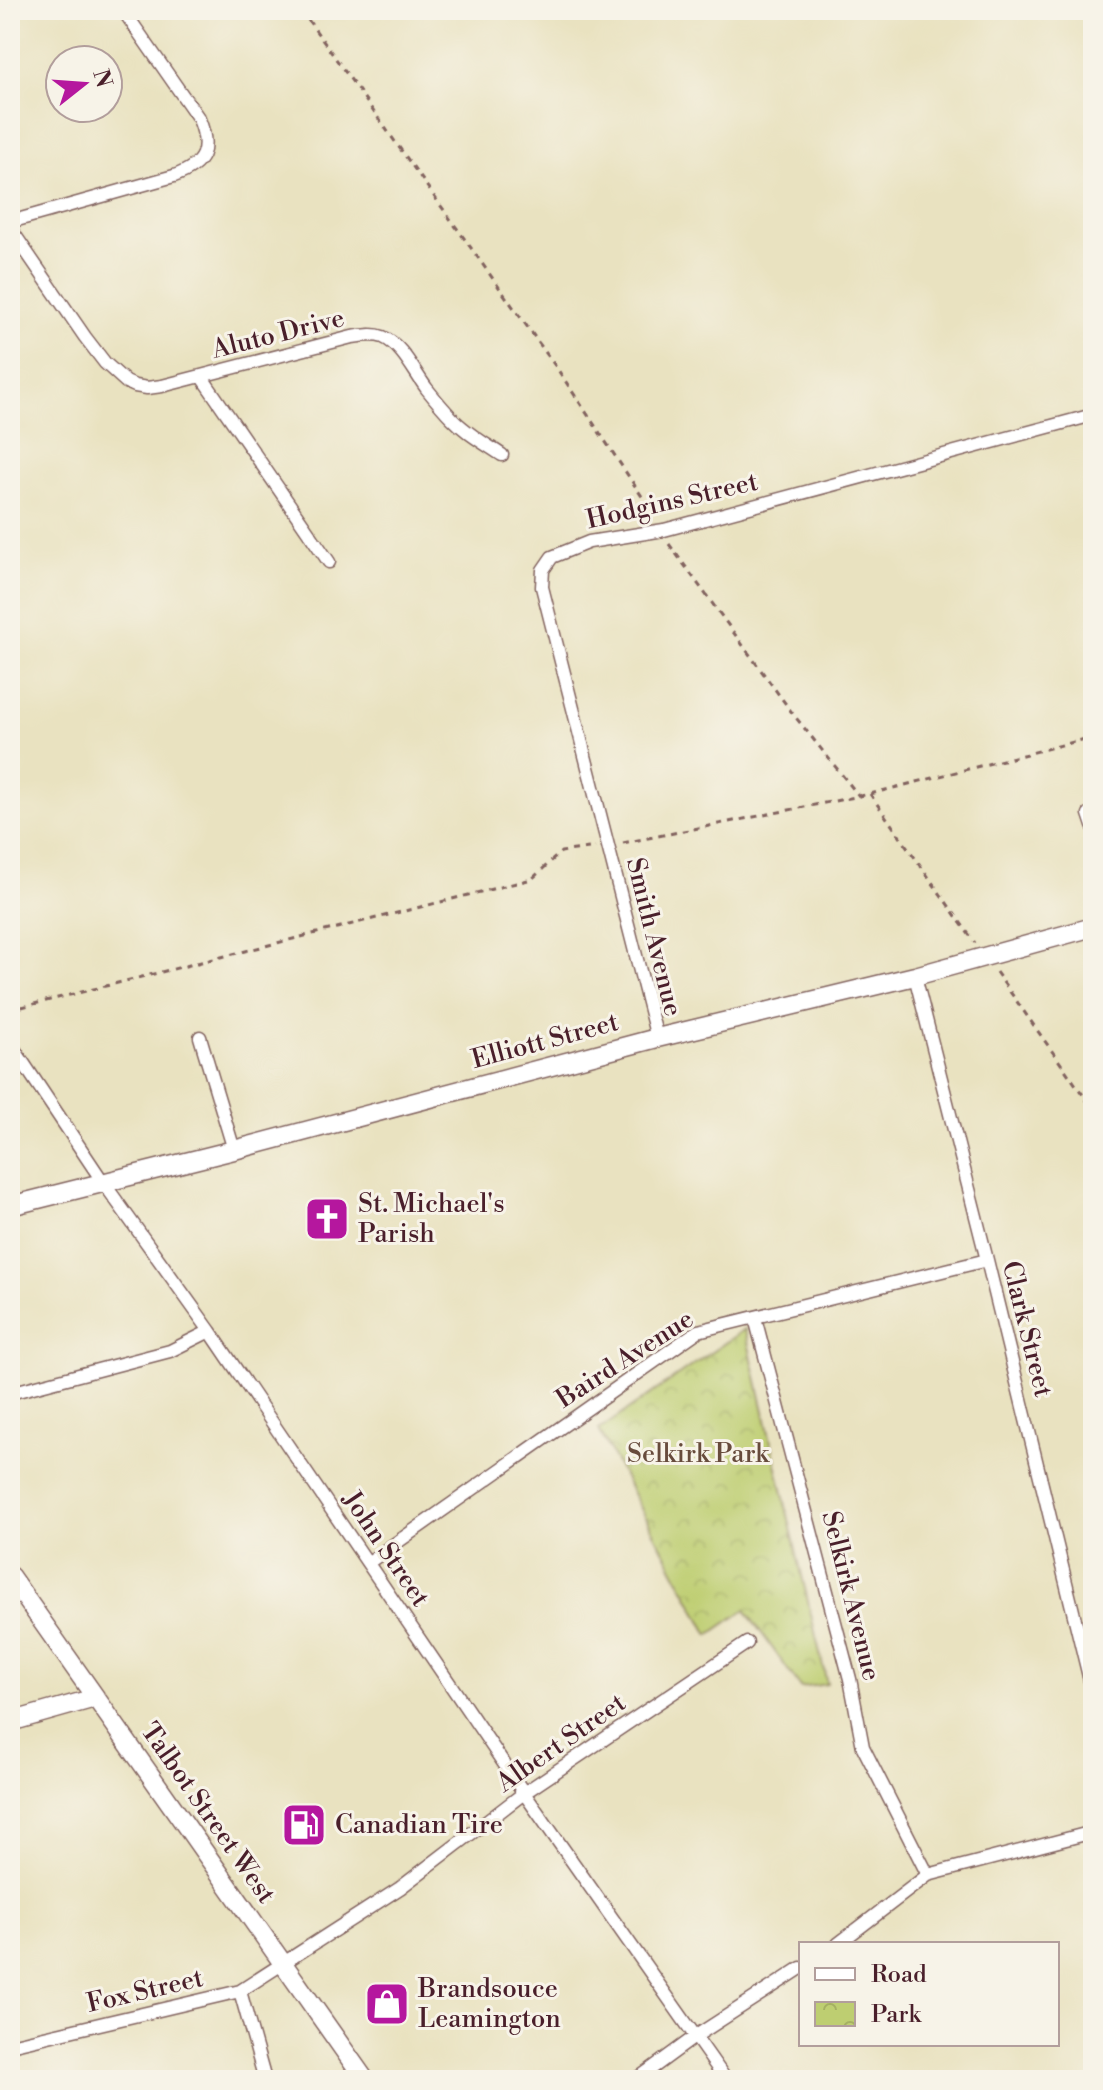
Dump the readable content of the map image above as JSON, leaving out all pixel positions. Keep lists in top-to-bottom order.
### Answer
{
  "streets": {
    "street": [
      "Aluto Drive",
      "Hodgins Street",
      "Smith Avenue",
      "Elliott Street",
      "Clark Street",
      "Baird Avenue",
      "John Street",
      "Selkirk Avenue",
      "Albert Street",
      "Talbot Street West",
      "Fox Street"
    ]
  },
  "crossings": [
    ["Hodgins Street", "Smith Avenue"],
    ["Smith Avenue", "Elliott Street"],
    ["Elliott Street", "Clark Street"],
    ["Elliott Street", "John Street"],
    ["Clark Street", "Baird Avenue"],
    ["Baird Avenue", "John Street"],
    ["Baird Avenue", "Selkirk Avenue"],
    ["John Street", "Albert Street"],
    ["Albert Street", "Talbot Street West"],
    ["Albert Street", "Fox Street"],
    ["Talbot Street West", "Fox Street"]
  ],
  "parks": ["Selkirk Park"],
  "places": {
    "church": ["St. Michael's Parish"],
    "fuel station": ["Canadian Tire"],
    "shop": ["Brandsouce Leamington"]
  },
  "legend": ["Road", "Park"],
  "north": "right"
}
